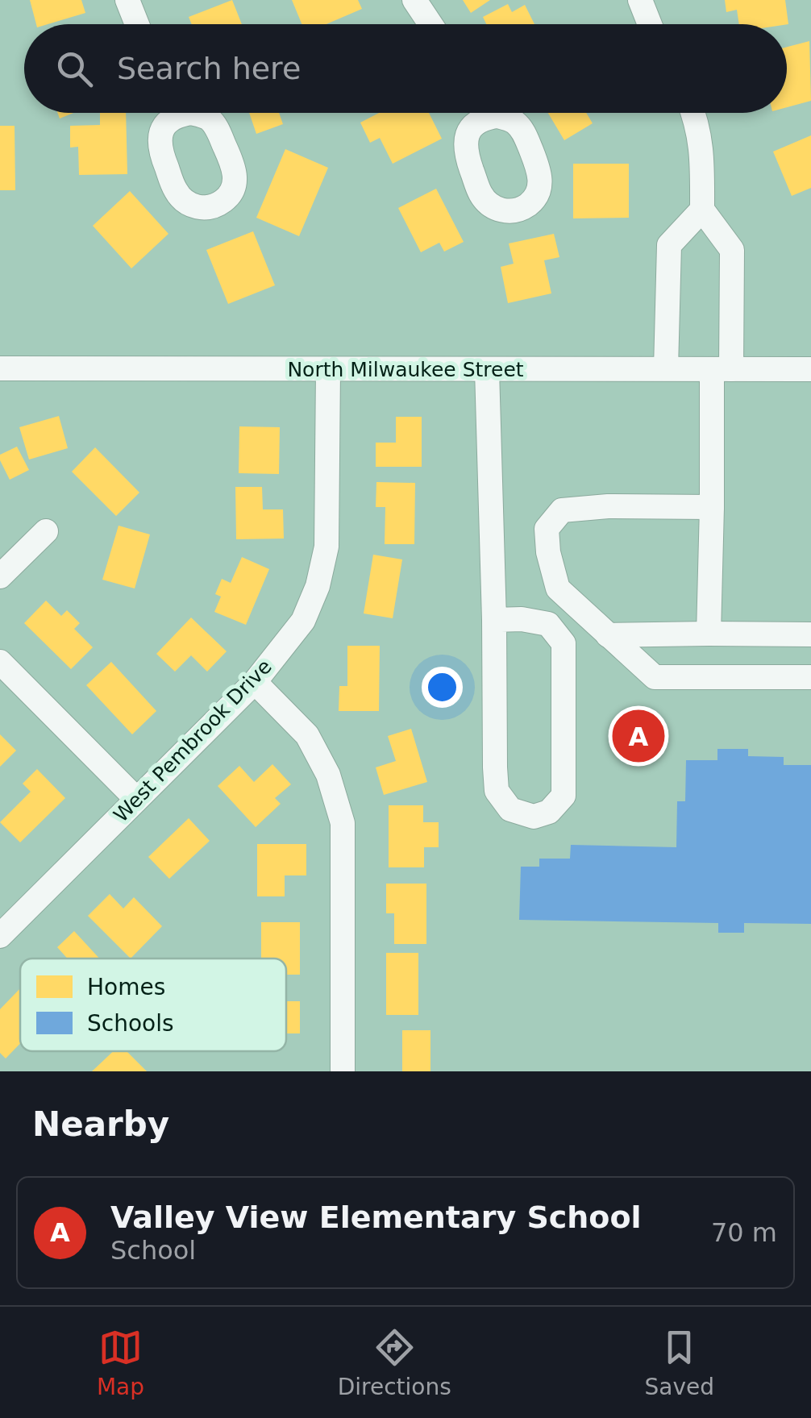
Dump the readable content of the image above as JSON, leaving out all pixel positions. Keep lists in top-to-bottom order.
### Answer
{
  "streets": {
    "street": ["North Milwaukee Street", "West Pembrook Drive"]
  },
  "crossings": [
    ["North Milwaukee Street", "West Pembrook Drive"]
  ],
  "legend": ["Homes", "Schools"],
  "page": {
    "search": "Search here",
    "pins": "A",
    "heading": "Nearby",
    "list": [
      {
        "mark": "A",
        "name": "Valley View Elementary School",
        "note": "School",
        "value": "70 m"
      }
    ],
    "nav": ["Map", "Directions", "Saved"]
  }
}
